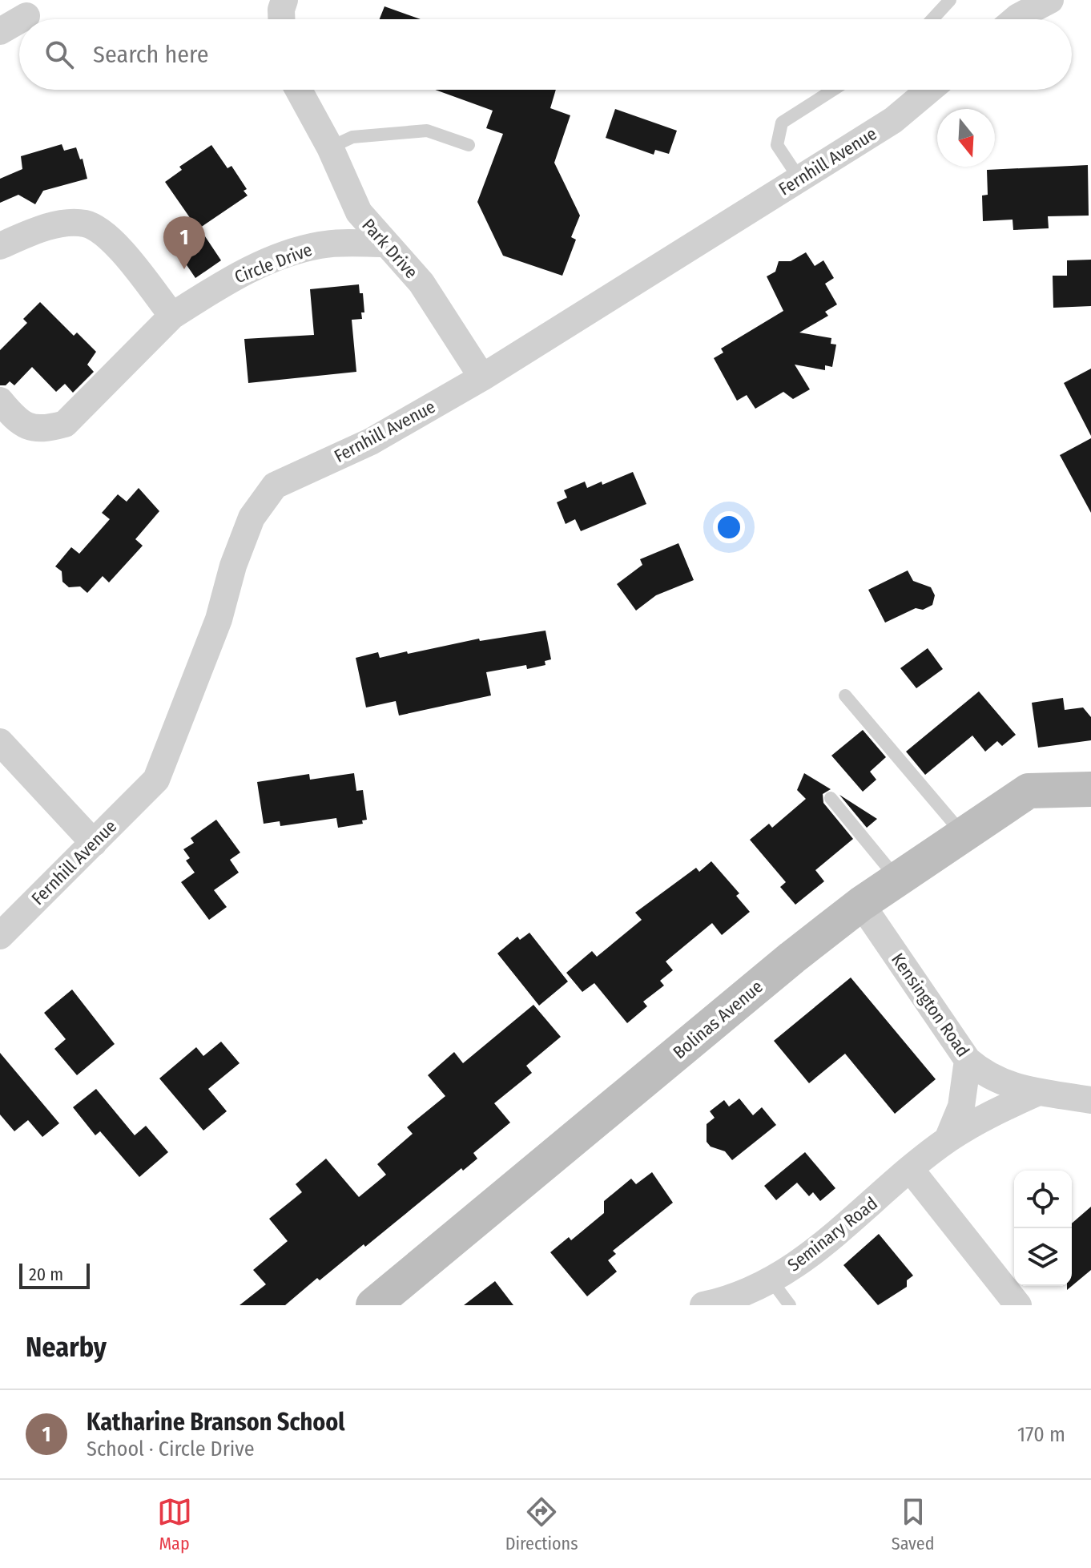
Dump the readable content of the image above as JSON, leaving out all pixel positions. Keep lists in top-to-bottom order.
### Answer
{
  "streets": {
    "street": [
      "Fernhill Avenue",
      "Park Drive",
      "Circle Drive",
      "Kensington Road",
      "Bolinas Avenue",
      "Seminary Road"
    ]
  },
  "crossings": [
    ["Fernhill Avenue", "Park Drive"],
    ["Park Drive", "Circle Drive"],
    ["Kensington Road", "Bolinas Avenue"],
    ["Kensington Road", "Seminary Road"]
  ],
  "scale_bar": "20 m",
  "north": "bottom",
  "page": {
    "search": "Search here",
    "pins": "1",
    "scale": "20 m",
    "heading": "Nearby",
    "list": [
      {
        "mark": "1",
        "name": "Katharine Branson School",
        "note": "School · Circle Drive",
        "value": "170 m"
      }
    ],
    "nav": ["Map", "Directions", "Saved"]
  }
}
